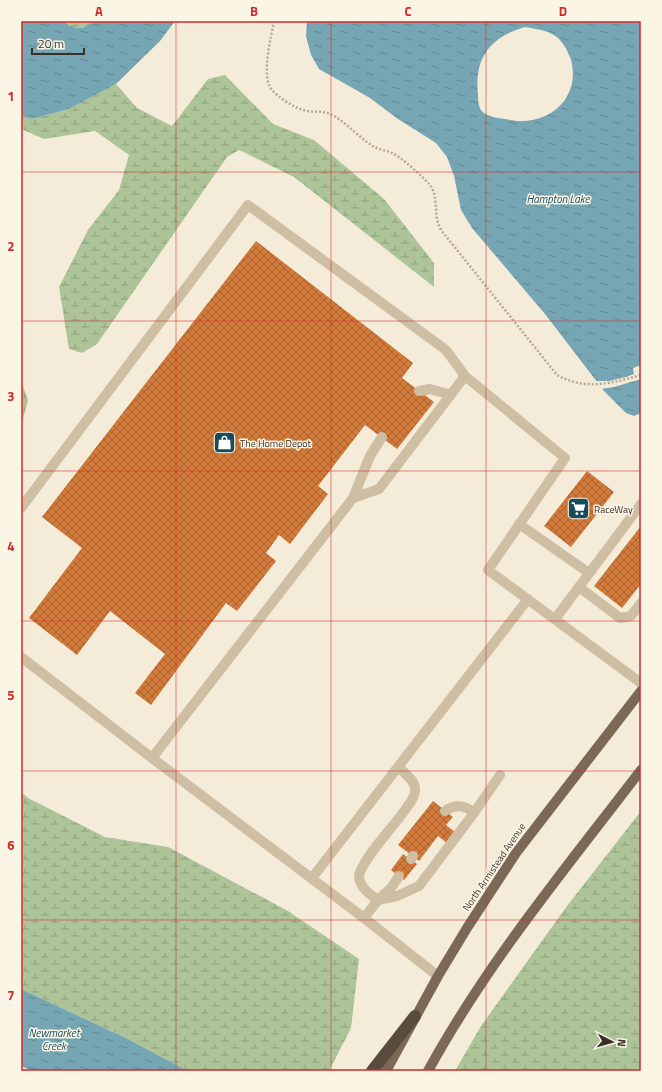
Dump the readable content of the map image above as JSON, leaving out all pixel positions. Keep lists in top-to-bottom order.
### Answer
{
  "streets": {
    "main road": ["North Armistead Avenue"]
  },
  "water": ["Hampton Lake", "Newmarket Creek"],
  "places": {
    "shop": ["The Home Depot"],
    "supermarket": ["RaceWay"]
  },
  "scale_bar": "20 m",
  "north": "right",
  "grid": {
    "columns": [
      "A",
      "B",
      "C",
      "D"
    ],
    "rows": [
      "1",
      "2",
      "3",
      "4",
      "5",
      "6",
      "7"
    ]
  }
}
